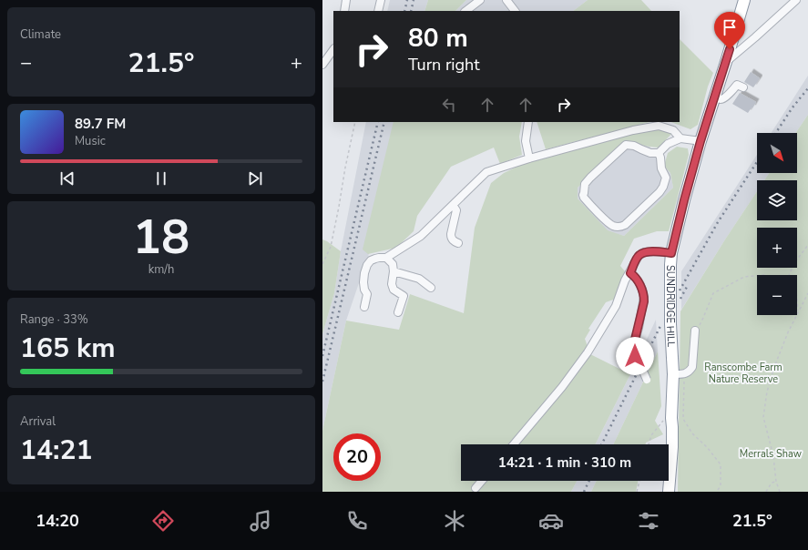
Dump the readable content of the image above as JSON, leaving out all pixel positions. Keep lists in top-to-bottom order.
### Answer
{
  "streets": {
    "highway": ["SUNDRIDGE HILL"]
  },
  "parks": ["Ranscombe Farm Nature Reserve", "Merrals Shaw"],
  "north": "bottom right",
  "page": {
    "tile": [
      "Climate",
      ["18", "km/h"],
      ["Range · 33%", "165 km"],
      ["Arrival", "14:21"]
    ],
    "turn": ["80 m", "Turn right"],
    "heat": ["−", "21.5°", "+"],
    "song": ["89.7 FM", "Music"],
    "map_buttons": ["+", "−"],
    "limit": "20",
    "trip": "14:21 · 1 min · 310 m",
    "tabs": ["14:20", "21.5°"]
  }
}
